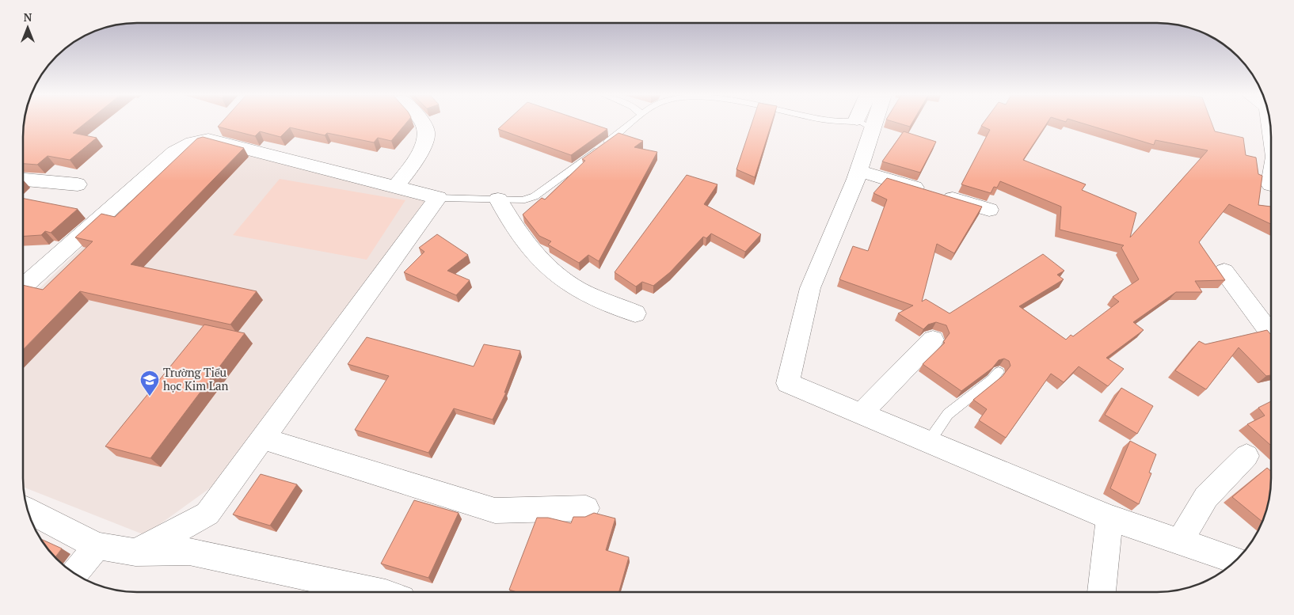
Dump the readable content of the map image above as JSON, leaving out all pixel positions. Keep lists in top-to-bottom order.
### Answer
{
  "places": {
    "school or university": ["Trường Tiểu học Kim Lan"]
  },
  "north": "top"
}
